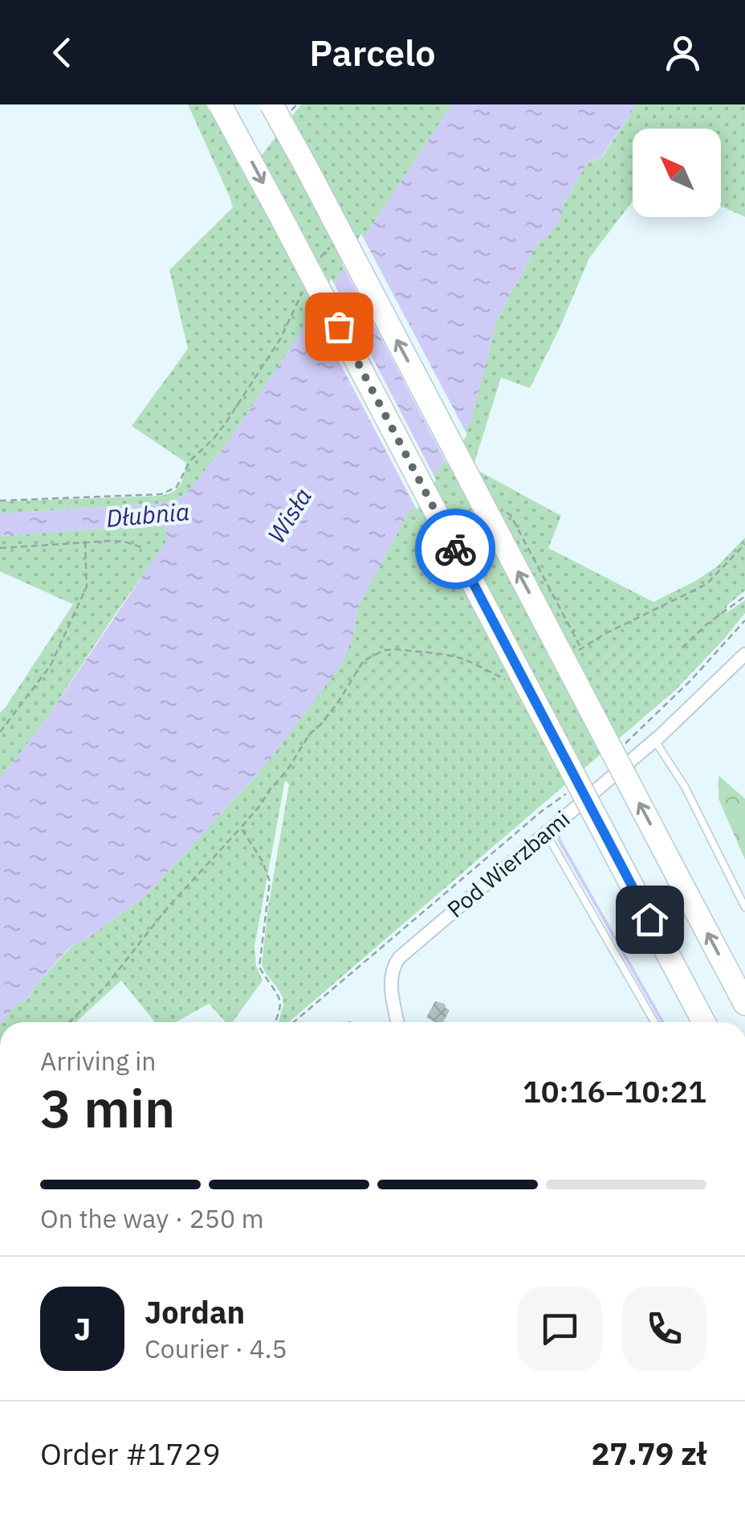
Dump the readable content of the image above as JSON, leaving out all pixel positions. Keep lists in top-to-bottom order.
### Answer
{
  "streets": {
    "street": ["Pod Wierzbami"]
  },
  "water": ["Dłubnia", "Wisła"],
  "north": "top left",
  "page": {
    "header": "Parcelo",
    "heading": ["3 min", "Arriving in", "10:16–10:21"],
    "panel": [
      "Jordan",
      "Courier · 4.5",
      "Order #1729",
      "27.79 zł"
    ],
    "bar": "On the way · 250 m",
    "round": "J"
  }
}
